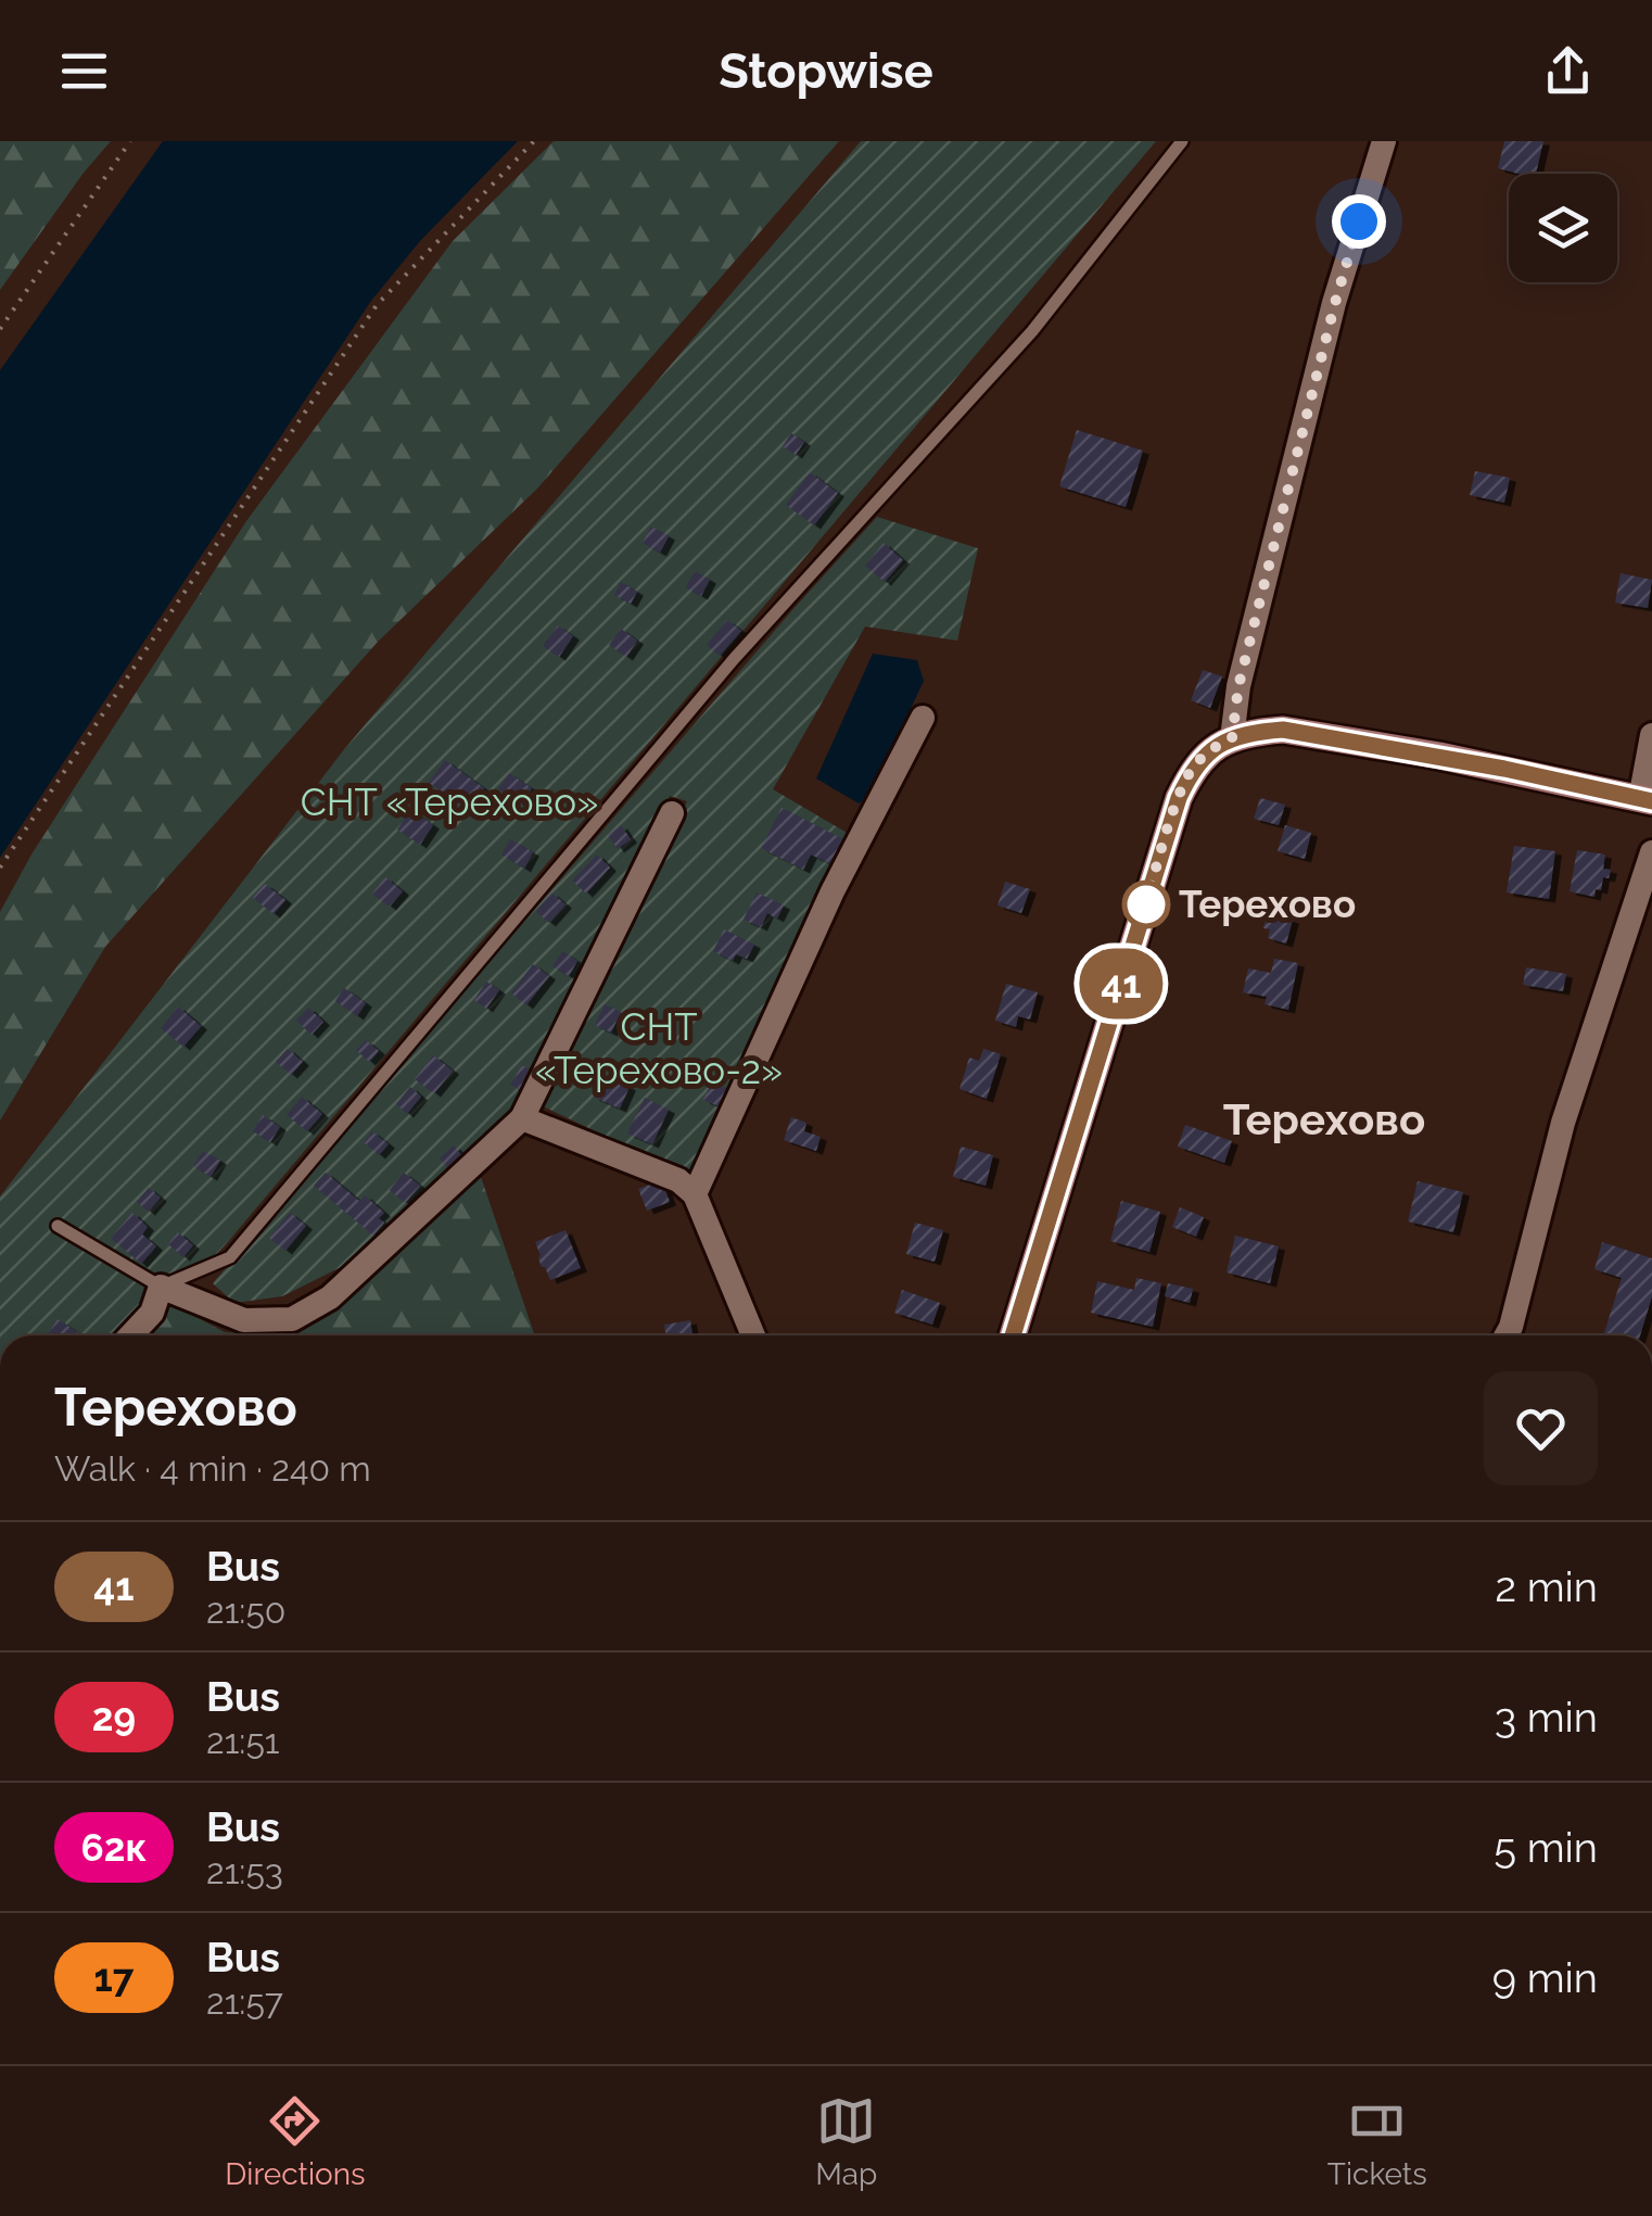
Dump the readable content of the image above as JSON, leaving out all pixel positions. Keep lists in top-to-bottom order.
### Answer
{
  "districts": ["Терехово"],
  "parks": ["СНТ «Терехово»", "СНТ «Терехово-2»"],
  "places": ["Терехово"],
  "lines": ["bus line 41"],
  "page": {
    "header": "Stopwise",
    "on_map": "41",
    "heading": ["Терехово", "Walk · 4 min · 240 m"],
    "list": [
      {
        "mark": "41",
        "name": "Bus",
        "note": "21:50",
        "value": "2 min"
      },
      {
        "mark": "29",
        "name": "Bus",
        "note": "21:51",
        "value": "3 min"
      },
      {
        "mark": "62к",
        "name": "Bus",
        "note": "21:53",
        "value": "5 min"
      },
      {
        "mark": "17",
        "name": "Bus",
        "note": "21:57",
        "value": "9 min"
      }
    ],
    "tabs": ["Directions", "Map", "Tickets"]
  }
}
